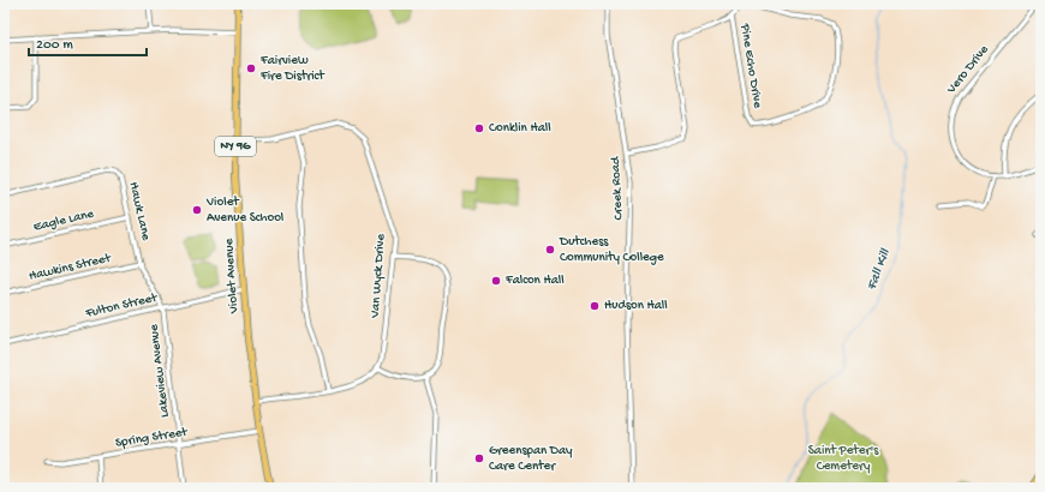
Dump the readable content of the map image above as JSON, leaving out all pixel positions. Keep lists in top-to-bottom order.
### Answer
{
  "streets": {
    "main road": ["NY 9G", "Violet Avenue"],
    "street": [
      "Pine Echo Drive",
      "Vero Drive",
      "Creek Road",
      "Hawk Lane",
      "Eagle Lane",
      "Hawkins Street",
      "Van Wyck Drive",
      "Fulton Street",
      "Lakeview Avenue",
      "Spring Street"
    ]
  },
  "crossings": [
    ["Pine Echo Drive", "Creek Road"],
    ["Hawk Lane", "Eagle Lane"],
    ["Hawk Lane", "Hawkins Street"],
    ["Hawk Lane", "Fulton Street"],
    ["Hawk Lane", "Lakeview Avenue"],
    ["Violet Avenue", "Van Wyck Drive"],
    ["Violet Avenue", "Fulton Street"],
    ["Violet Avenue", "Spring Street"],
    ["Fulton Street", "Lakeview Avenue"],
    ["Lakeview Avenue", "Spring Street"]
  ],
  "water": ["Fall Kill"],
  "parks": ["Saint Peter's Cemetery"],
  "places": [
    "Fairview Fire District",
    "Conklin Hall",
    "Violet Avenue School",
    "Dutchess Community College",
    "Falcon Hall",
    "Hudson Hall",
    "Greenspan Day Care Center"
  ],
  "scale_bar": "200 m"
}
